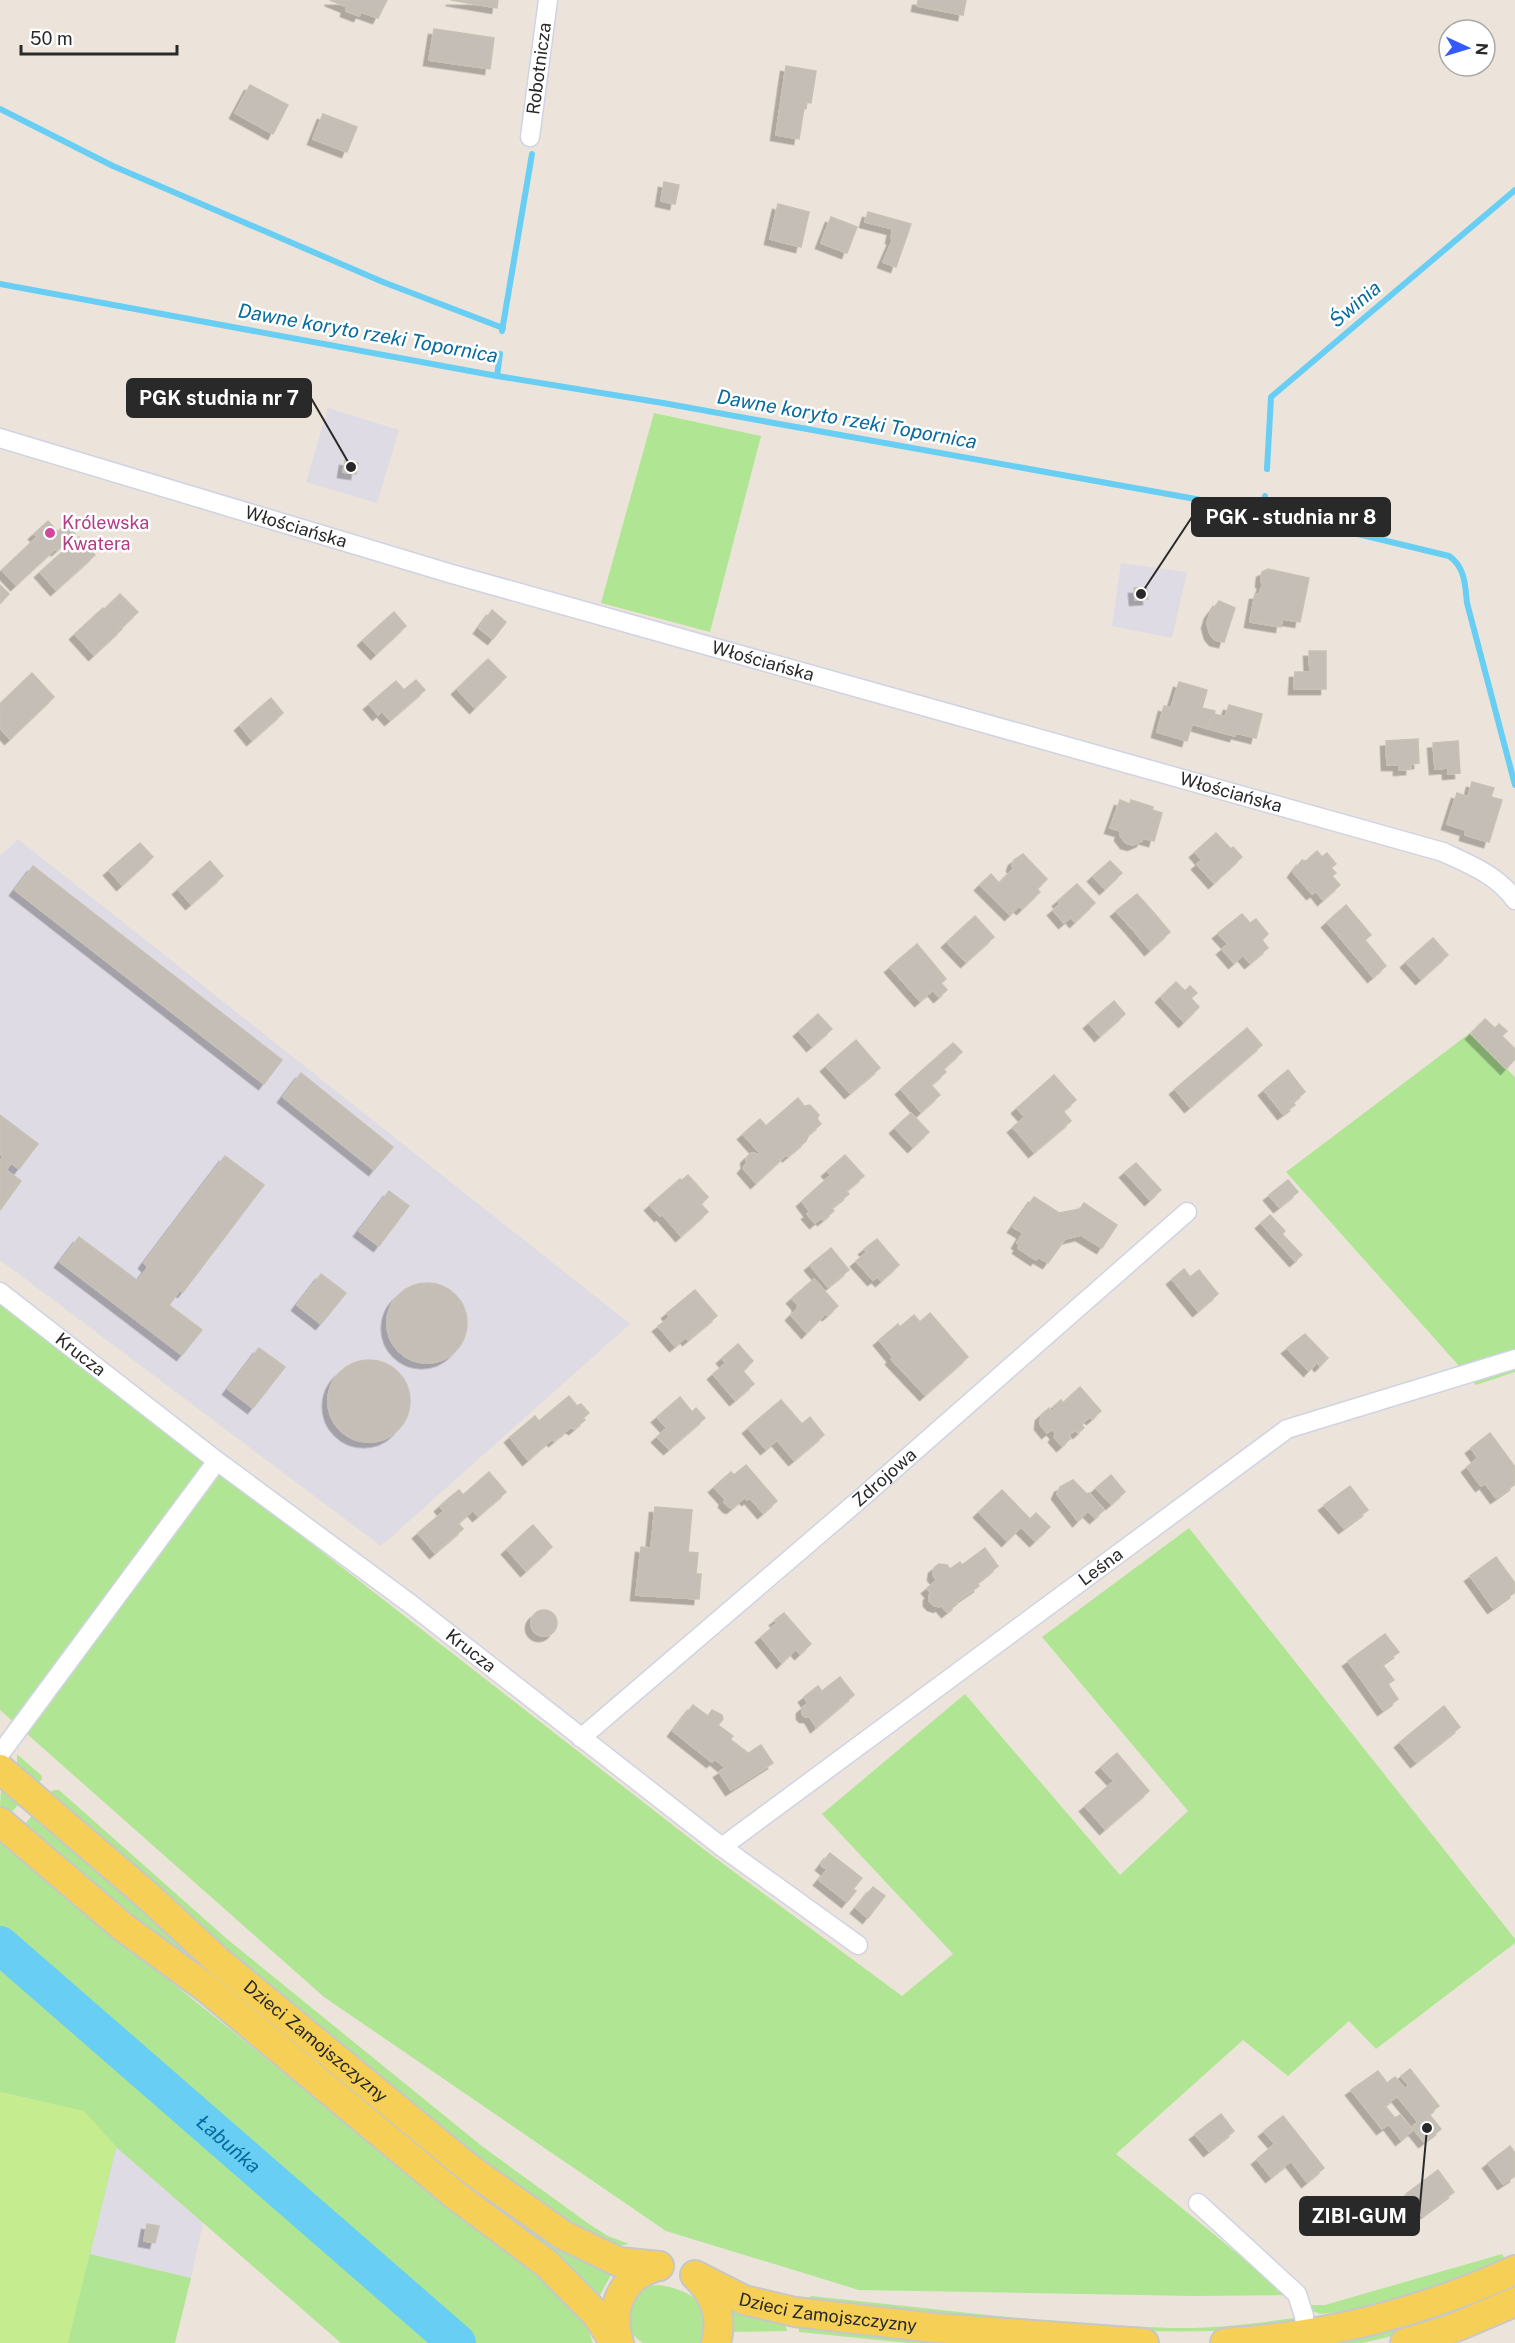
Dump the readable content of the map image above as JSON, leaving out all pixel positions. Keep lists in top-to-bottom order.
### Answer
{
  "streets": {
    "main road": ["Dzieci Zamojszczyzny"],
    "street": [
      "Robotnicza",
      "Włościańska",
      "Krucza",
      "Zdrojowa",
      "Leśna"
    ]
  },
  "crossings": [
    ["Krucza", "Zdrojowa"],
    ["Krucza", "Leśna"]
  ],
  "water": ["Świnia", "Dawne koryto rzeki Topornica", "Łabuńka"],
  "places": [
    "PGK studnia nr 7",
    "Królewska Kwatera",
    "PGK - studnia nr 8",
    "ZIBI-GUM"
  ],
  "scale_bar": "50 m",
  "north": "right"
}
